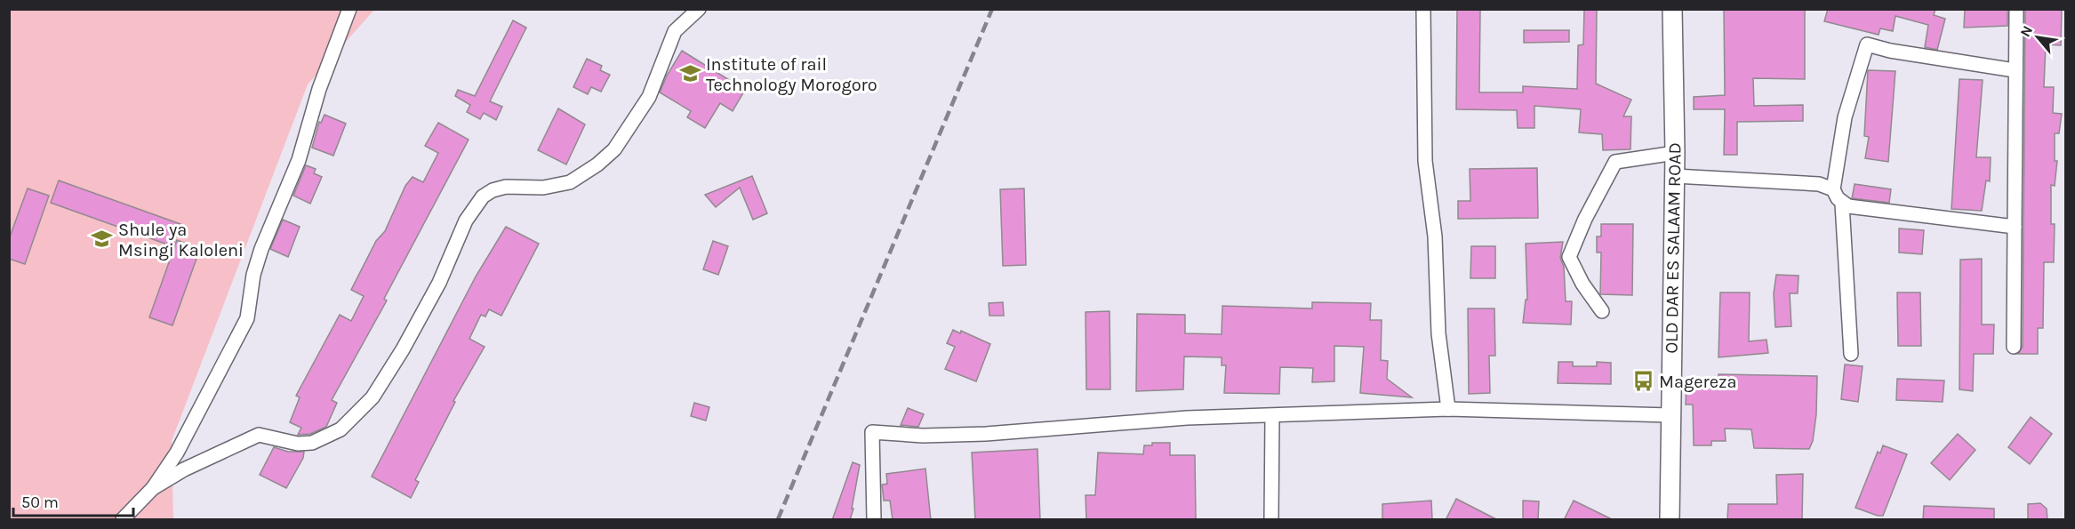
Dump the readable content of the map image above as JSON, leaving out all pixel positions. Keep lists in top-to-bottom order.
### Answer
{
  "streets": {
    "main road": ["OLD DAR ES SALAAM ROAD"]
  },
  "places": {
    "school or university": ["Institute of rail Technology Morogoro", "Shule ya Msingi Kaloleni"],
    "bus stop": ["Magereza"]
  },
  "scale_bar": "50 m",
  "north": "top left"
}
